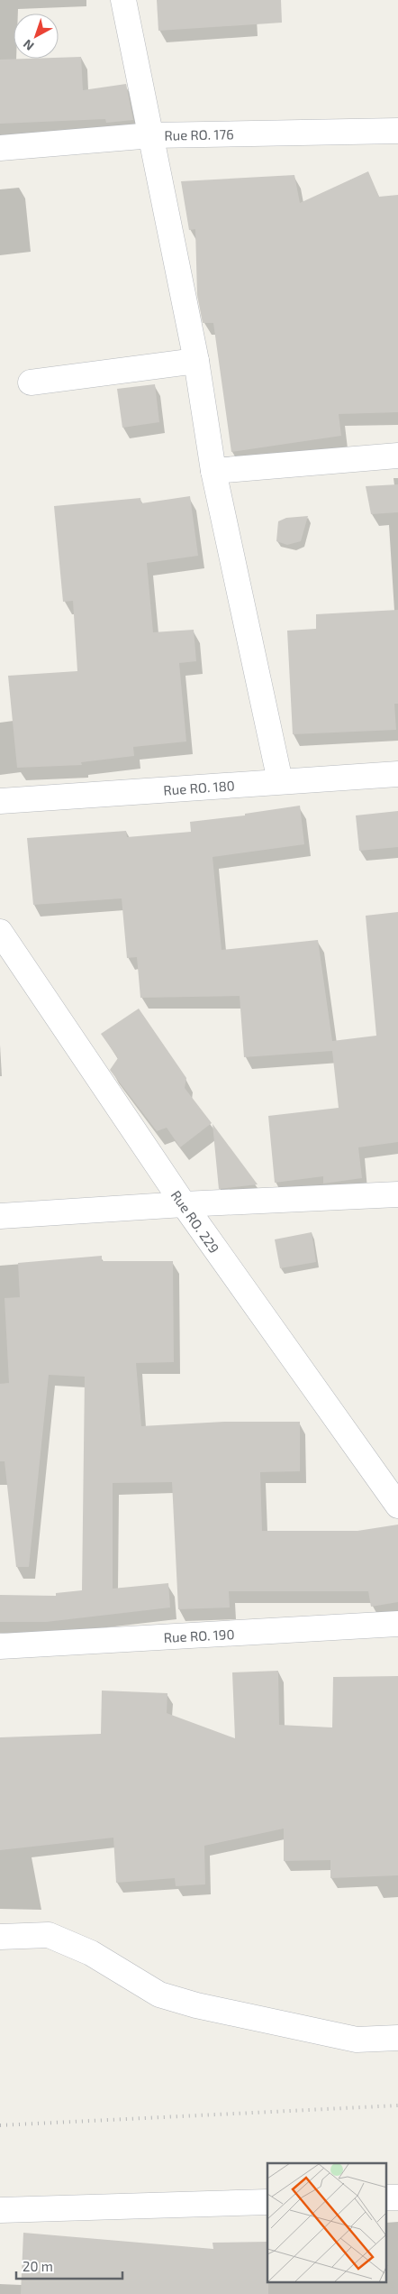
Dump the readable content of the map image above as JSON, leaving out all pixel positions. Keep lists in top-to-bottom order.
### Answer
{
  "streets": {
    "street": [
      "Rue RO. 176",
      "Rue RO. 180",
      "Rue RO. 229",
      "Rue RO. 190"
    ]
  },
  "scale_bar": "20 m",
  "north": "bottom left"
}
